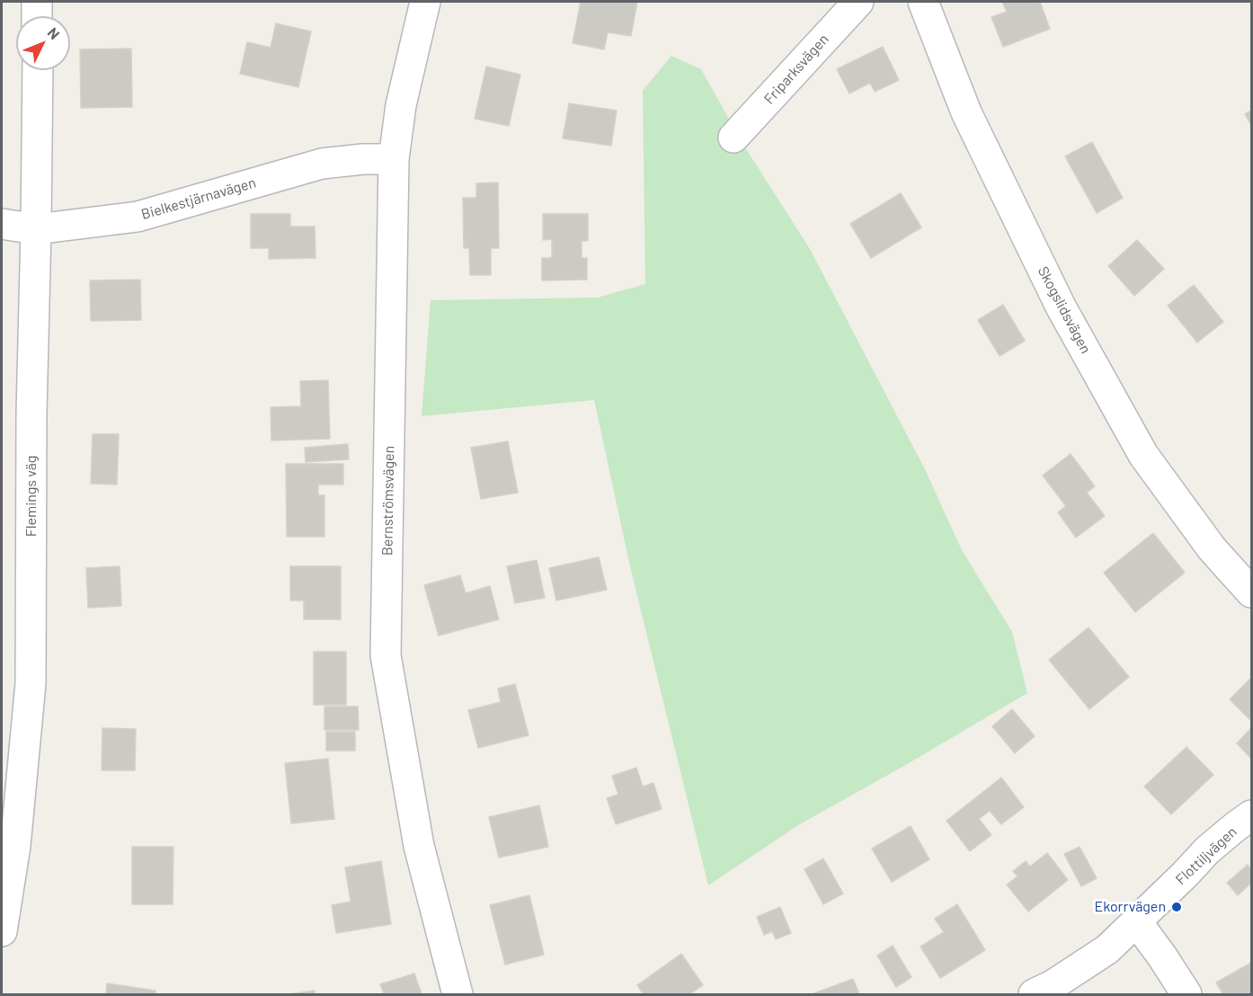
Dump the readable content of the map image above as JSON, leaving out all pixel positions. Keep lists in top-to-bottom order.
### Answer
{
  "streets": {
    "street": [
      "Friparksvägen",
      "Bielkestjärnavägen",
      "Skogslidsvägen",
      "Flemings väg",
      "Bernströmsvägen",
      "Flottiljvägen"
    ]
  },
  "crossings": [
    ["Bielkestjärnavägen", "Flemings väg"],
    ["Bielkestjärnavägen", "Bernströmsvägen"]
  ],
  "places": ["Ekorrvägen"],
  "north": "top right"
}
